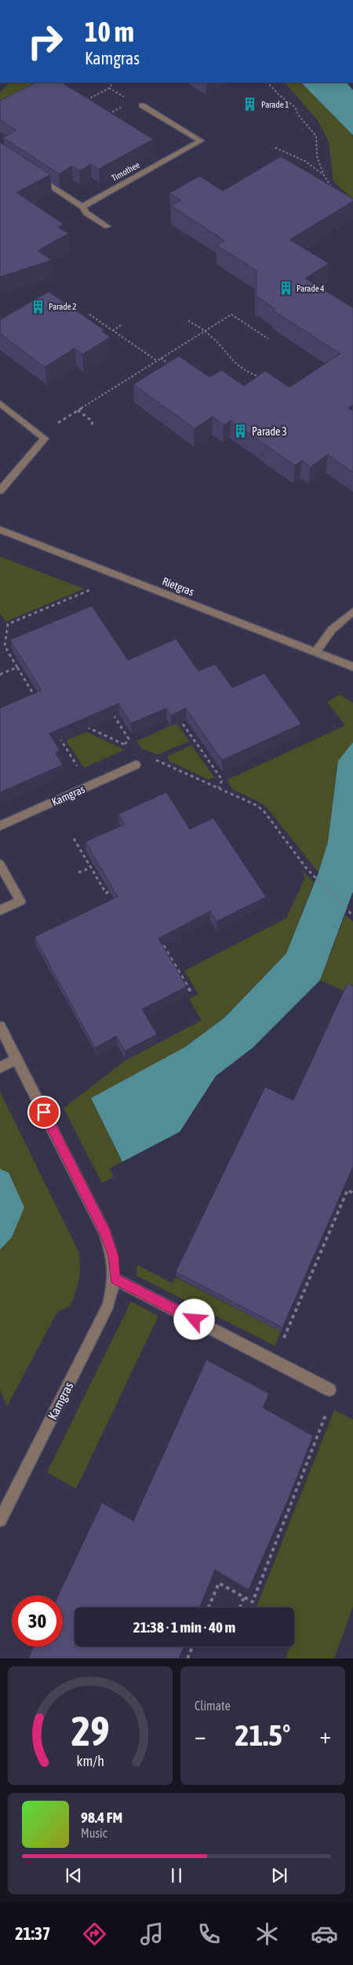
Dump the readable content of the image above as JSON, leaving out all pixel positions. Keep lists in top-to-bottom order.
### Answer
{
  "streets": {
    "street": ["Timothee", "Rietgras", "Kamgras"]
  },
  "places": {
    "building": [
      "Parade 1",
      "Parade 4",
      "Parade 2",
      "Parade 3"
    ]
  },
  "page": {
    "turn": ["10 m", "Kamgras"],
    "limit": "30",
    "trip": "21:38 · 1 min · 40 m",
    "tile": "Climate",
    "heat": ["−", "21.5°", "+"],
    "song": ["98.4 FM", "Music"],
    "tabs": "21:37",
    "gauge": ["29", "km/h"]
  }
}
